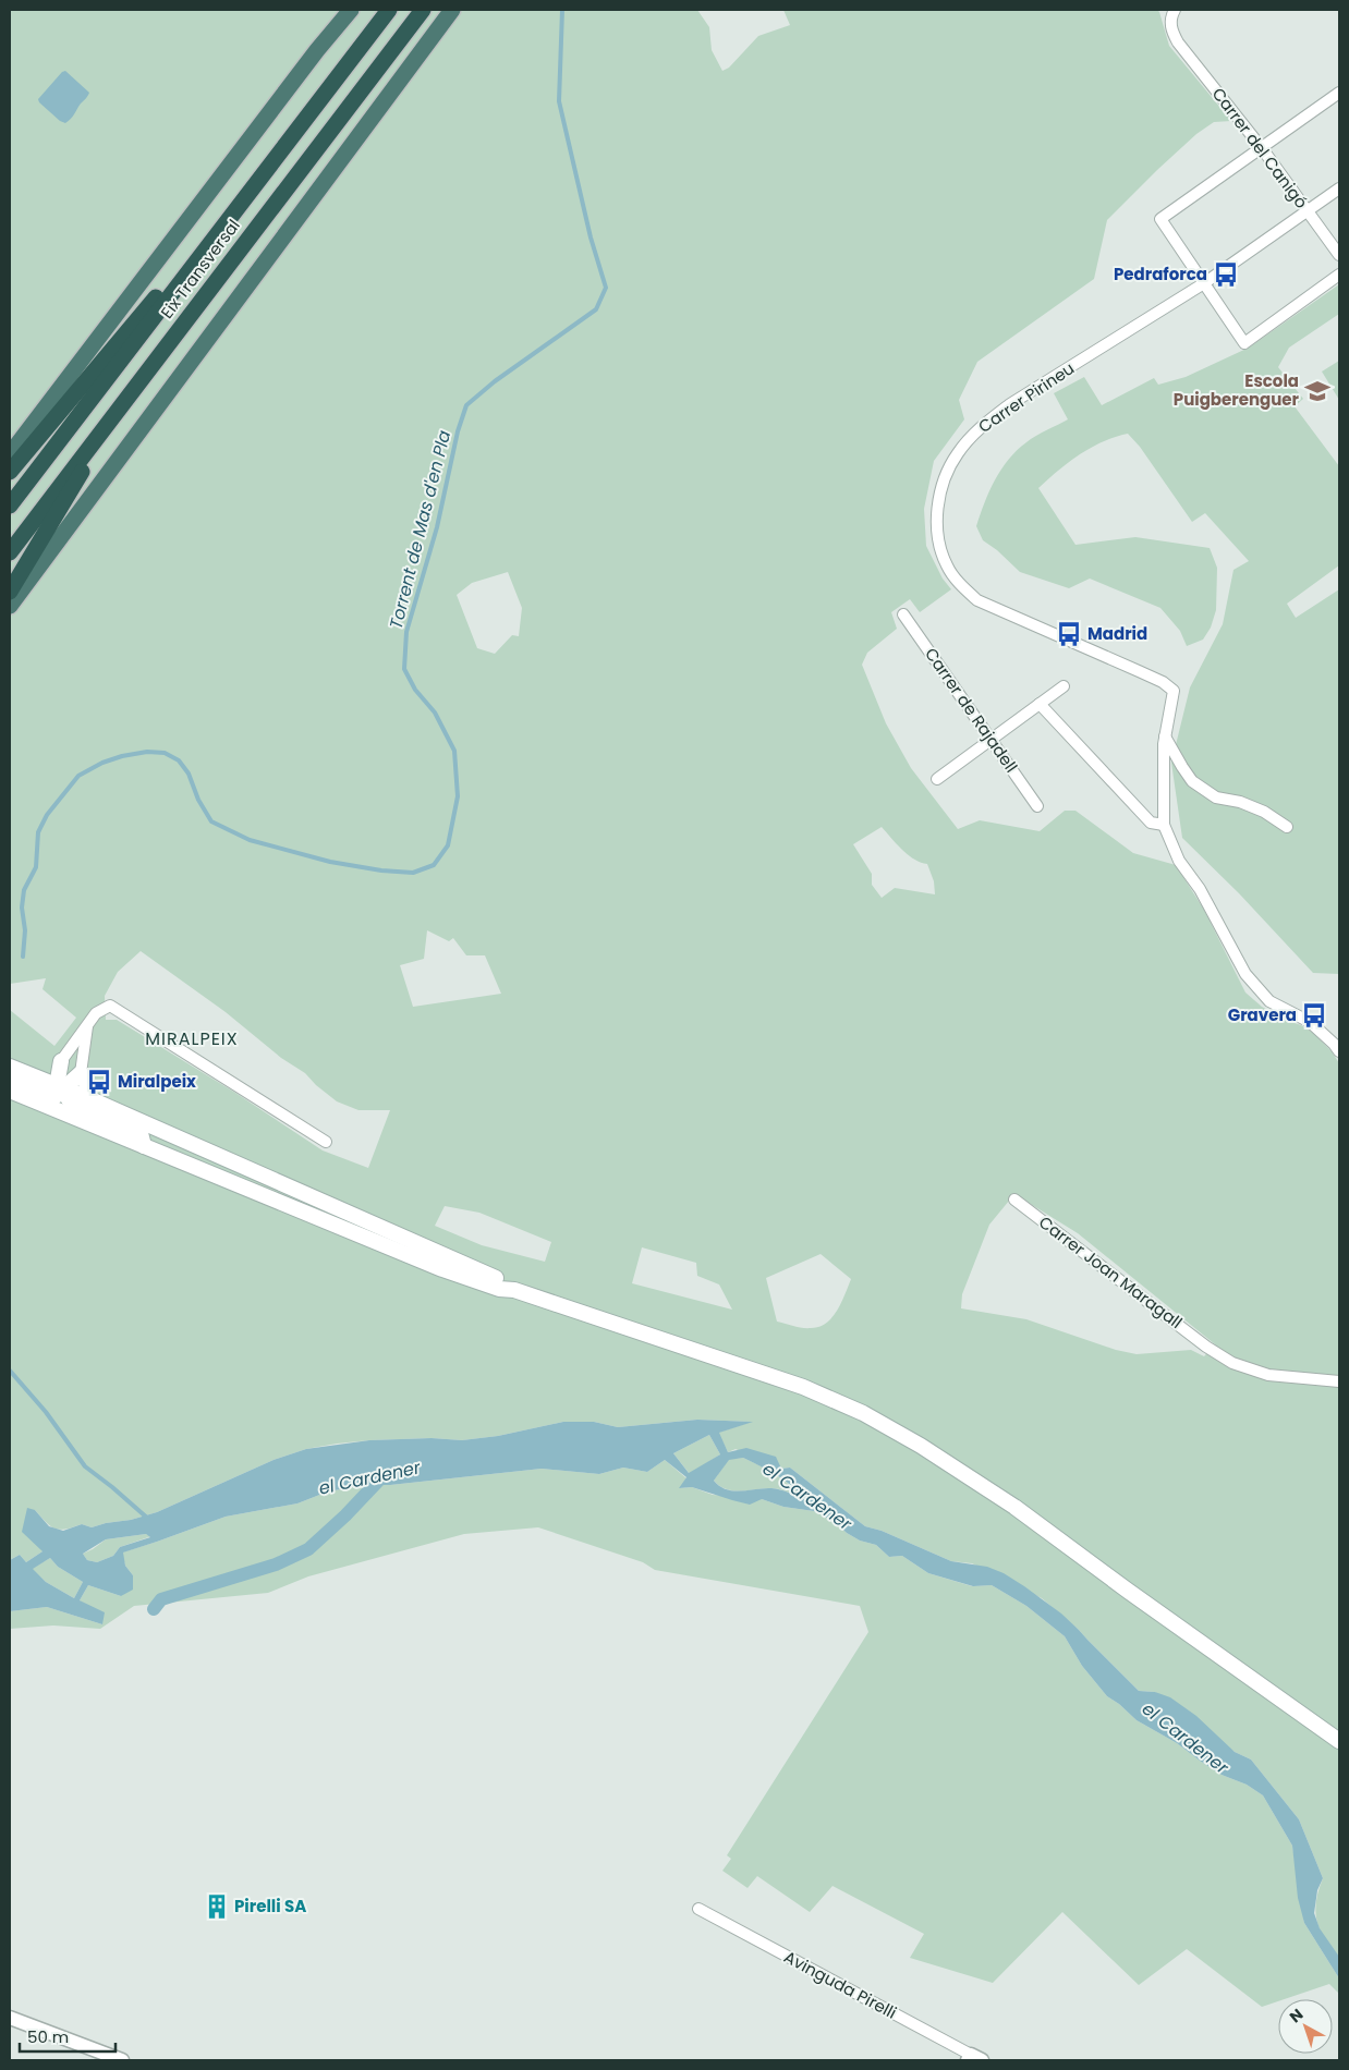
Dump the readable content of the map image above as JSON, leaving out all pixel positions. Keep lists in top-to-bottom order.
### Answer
{
  "streets": {
    "highway": ["Eix Transversal"],
    "street": [
      "Carrer del Canigó",
      "Carrer Pirineu",
      "Carrer de Rajadell",
      "Carrer Joan Maragall",
      "Avinguda Pirelli"
    ]
  },
  "crossings": [
    ["Carrer del Canigó", "Carrer Pirineu"]
  ],
  "districts": ["MIRALPEIX"],
  "water": ["Torrent de Mas d'en Pla", "el Cardener"],
  "places": {
    "bus stop": [
      "Pedraforca",
      "Madrid",
      "Gravera",
      "Miralpeix"
    ],
    "school or university": ["Escola Puigberenguer"],
    "building": ["Pirelli SA"]
  },
  "scale_bar": "50 m",
  "north": "top left"
}
